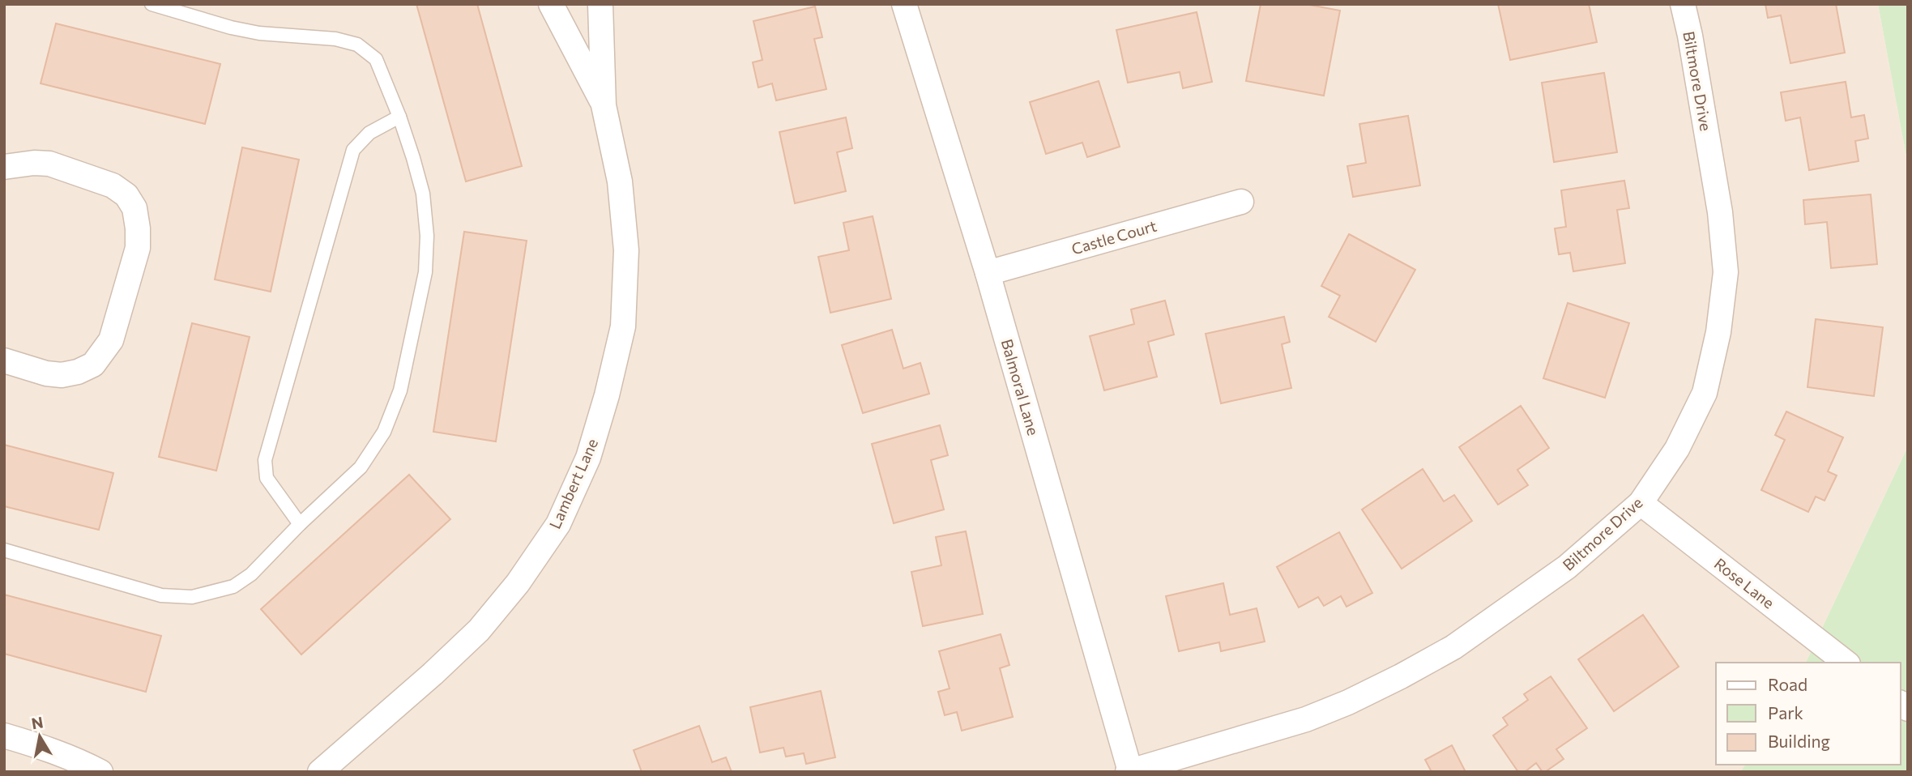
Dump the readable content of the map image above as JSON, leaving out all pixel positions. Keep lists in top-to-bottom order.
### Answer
{
  "streets": {
    "street": [
      "Biltmore Drive",
      "Castle Court",
      "Balmoral Lane",
      "Lambert Lane",
      "Rose Lane"
    ]
  },
  "crossings": [
    ["Biltmore Drive", "Balmoral Lane"],
    ["Biltmore Drive", "Rose Lane"],
    ["Castle Court", "Balmoral Lane"]
  ],
  "legend": ["Road", "Park", "Building"],
  "north": "top"
}
